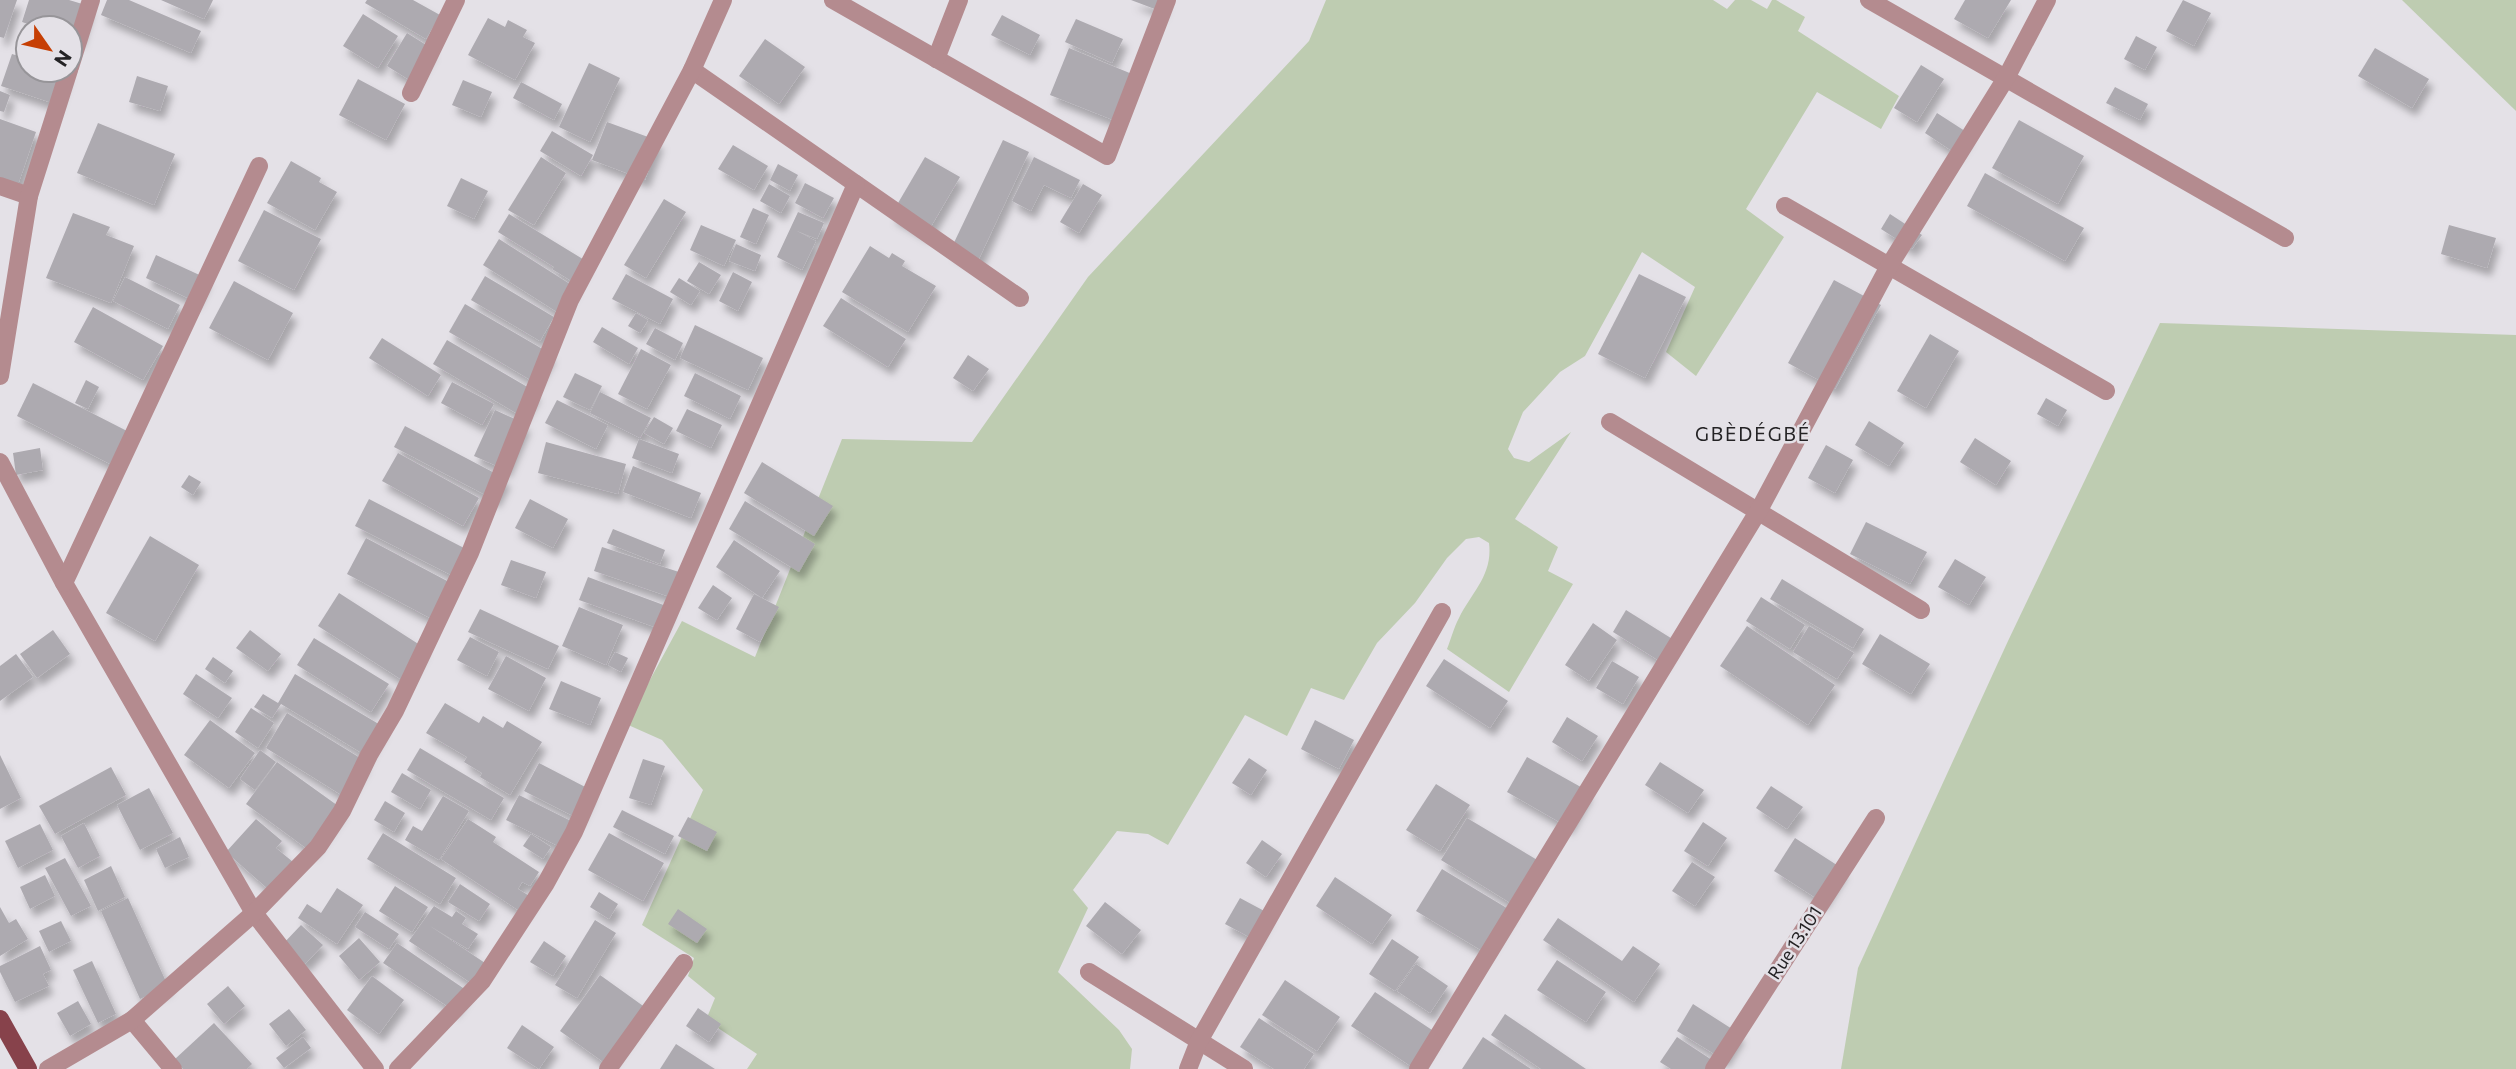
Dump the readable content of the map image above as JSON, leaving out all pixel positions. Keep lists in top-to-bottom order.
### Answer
{
  "streets": {
    "street": ["Rue 13.101"]
  },
  "districts": ["GBÈDÉGBÉ"],
  "north": "bottom right"
}
